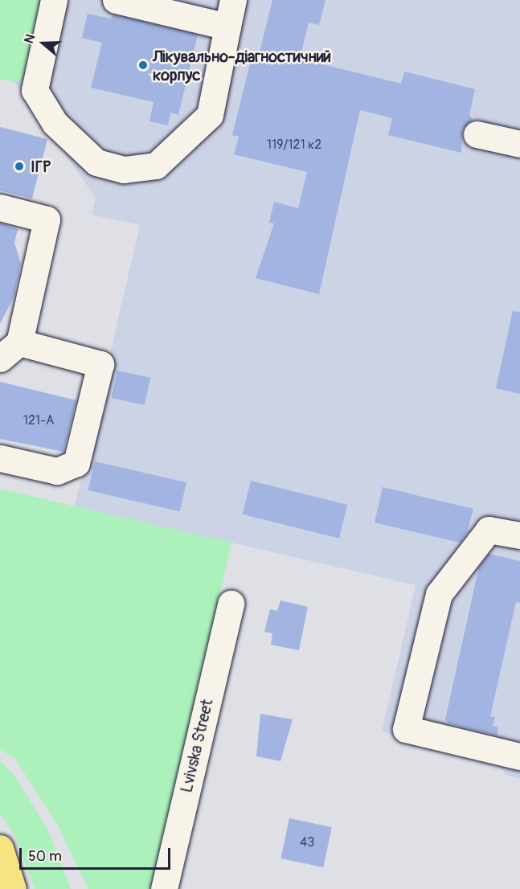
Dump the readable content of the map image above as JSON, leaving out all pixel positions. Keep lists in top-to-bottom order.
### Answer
{
  "streets": {
    "lane": ["Lvivska Street"]
  },
  "places": ["Лікувально-діагностичний корпус", "ІГР"],
  "house_numbers": ["119/121 к2", "121-А", "43"],
  "scale_bar": "50 m",
  "north": "left"
}
